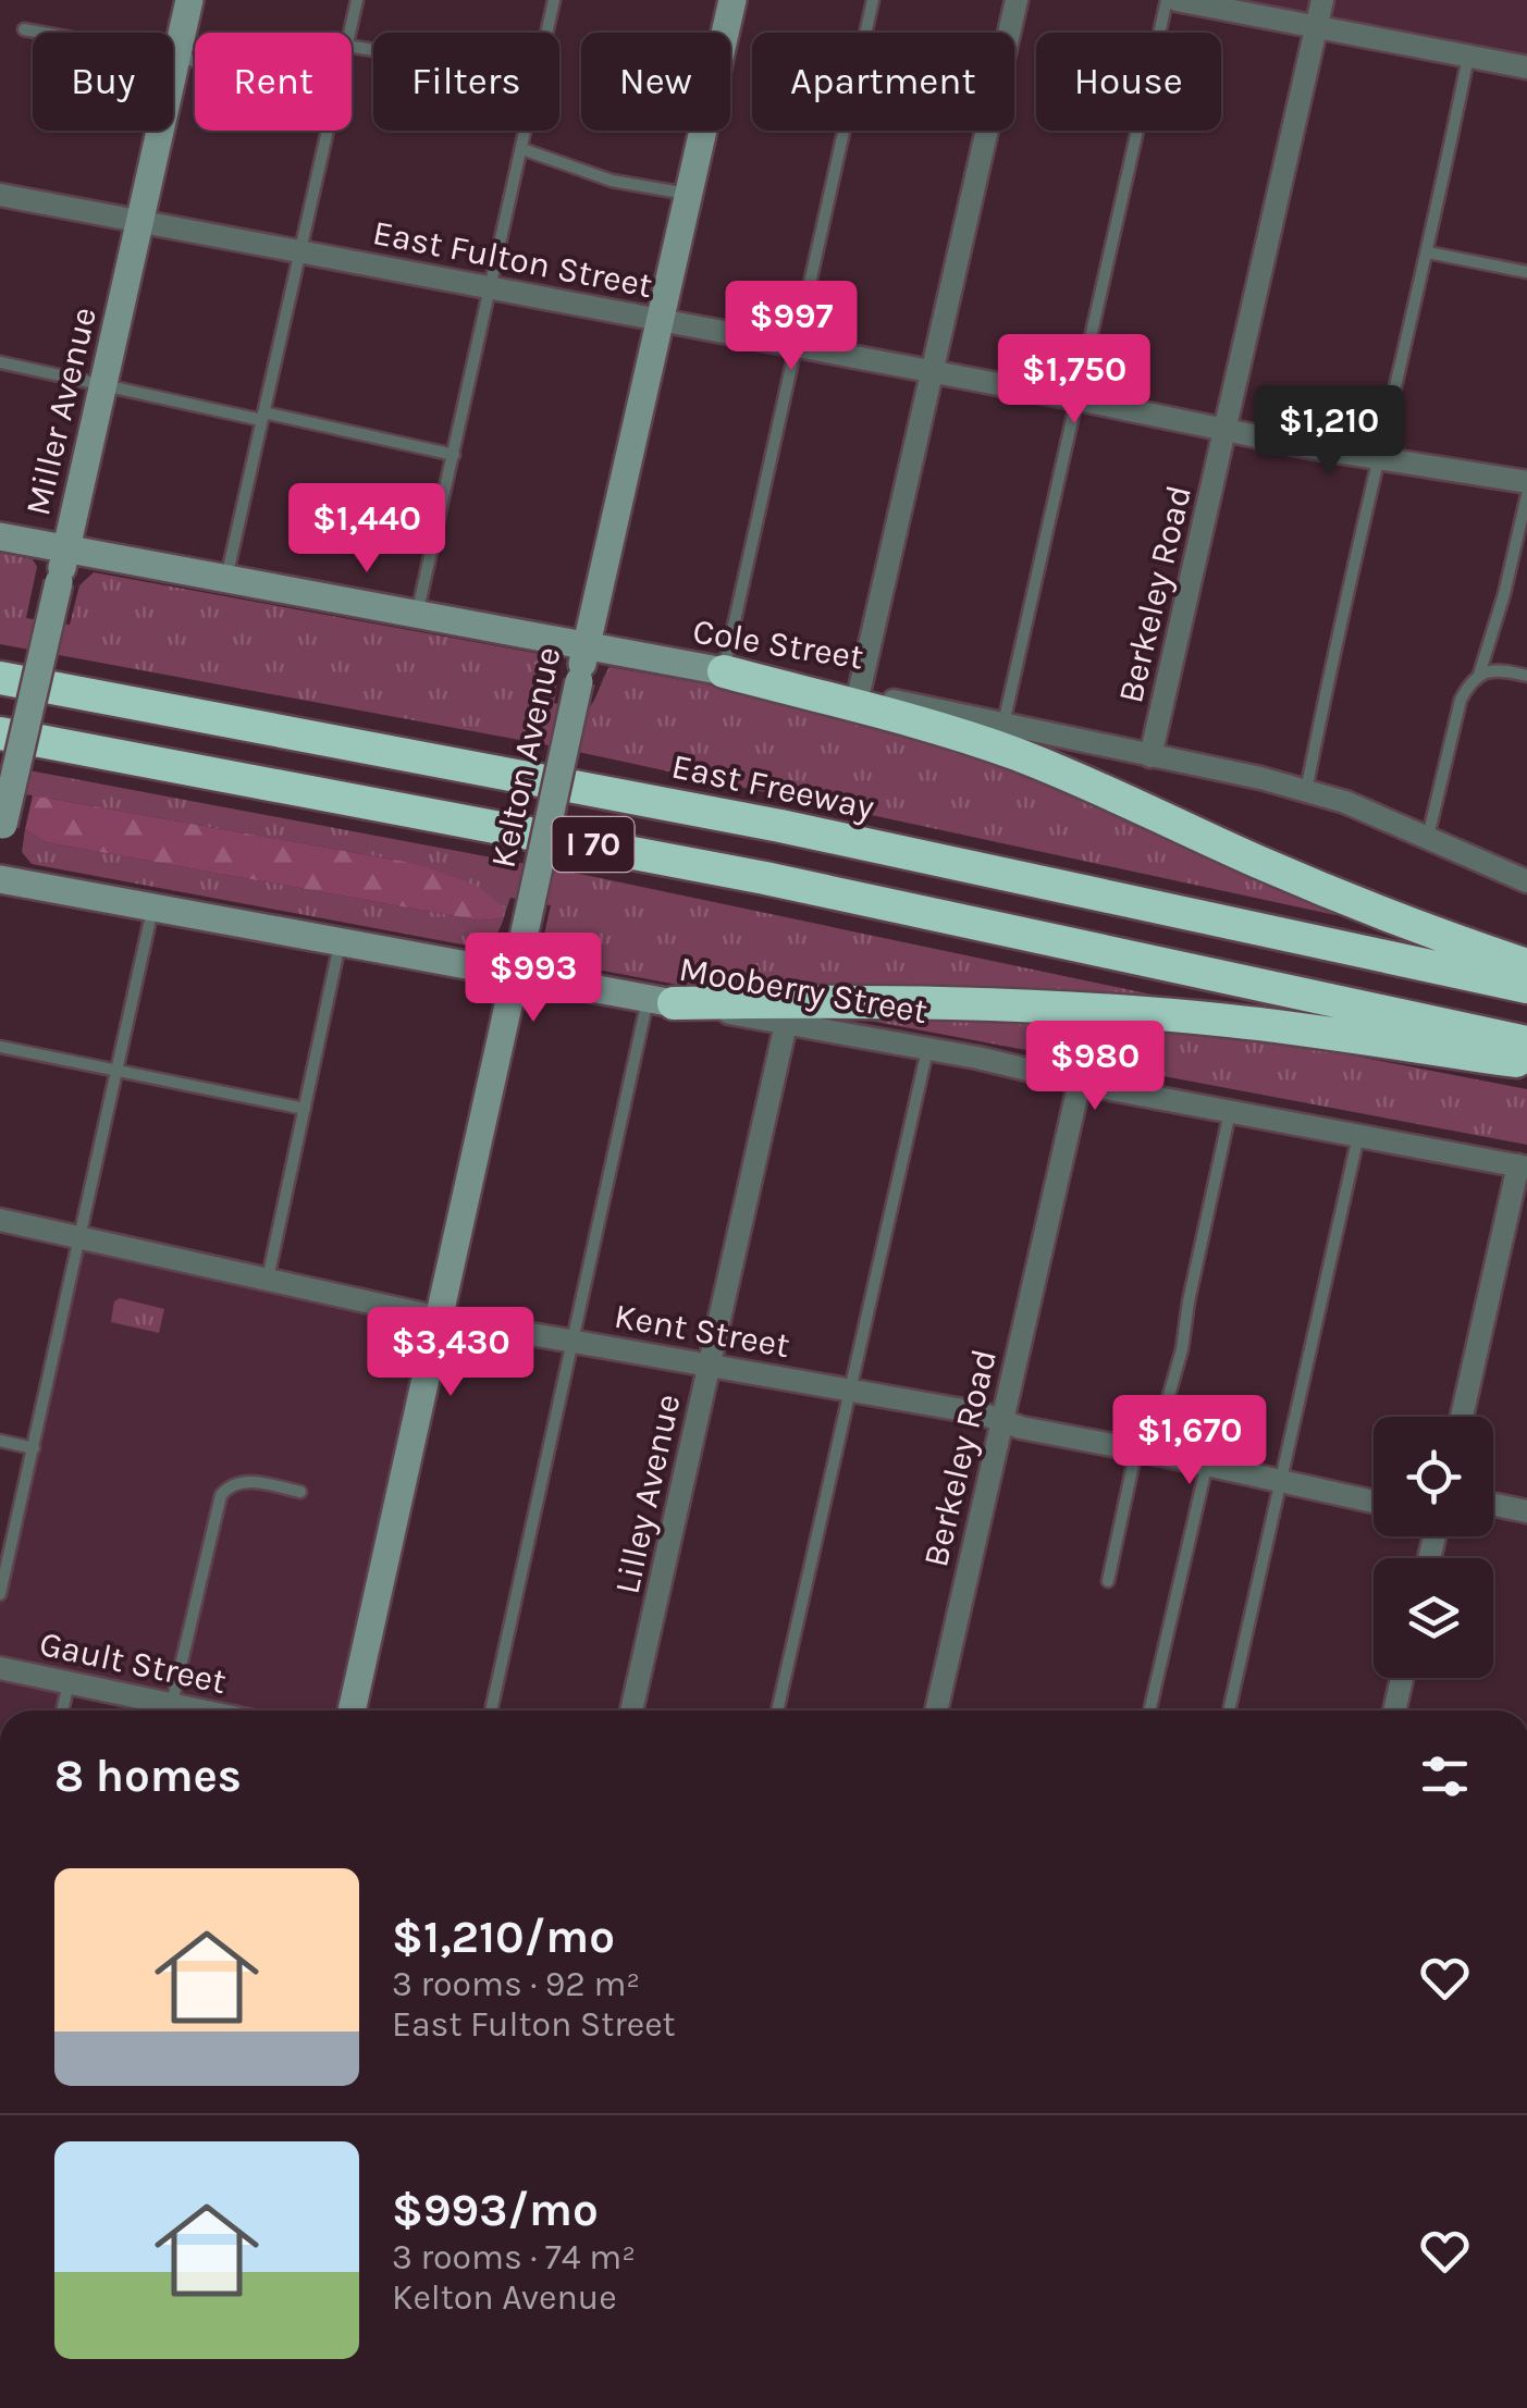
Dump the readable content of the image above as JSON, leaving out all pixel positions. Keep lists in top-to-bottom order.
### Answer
{
  "streets": {
    "highway": ["East Freeway", "I 70"],
    "main road": [
      "Miller Avenue",
      "Cole Street",
      "Kelton Avenue",
      "Mooberry Street"
    ],
    "street": [
      "East Fulton Street",
      "Berkeley Road",
      "Kent Street",
      "Lilley Avenue",
      "Gault Street"
    ]
  },
  "crossings": [
    ["East Fulton Street", "Miller Avenue"],
    ["East Fulton Street", "Berkeley Road"],
    ["East Fulton Street", "Kelton Avenue"],
    ["Miller Avenue", "Cole Street"],
    ["Berkeley Road", "Cole Street"],
    ["Berkeley Road", "Mooberry Street"],
    ["Berkeley Road", "Kent Street"],
    ["Cole Street", "Kelton Avenue"],
    ["Kelton Avenue", "Mooberry Street"],
    ["Kelton Avenue", "Kent Street"],
    ["Mooberry Street", "Lilley Avenue"],
    ["Kent Street", "Lilley Avenue"]
  ],
  "page": {
    "chip": [
      "Buy",
      "Rent",
      "Filters",
      "New",
      "Apartment",
      "House"
    ],
    "price": [
      "$997",
      "$1,750",
      "$1,210",
      "$1,440",
      "$993",
      "$980",
      "$3,430",
      "$1,670"
    ],
    "heading": "8 homes",
    "list": [
      {
        "name": "$1,210/mo",
        "note": "3 rooms · 92 m² · East Fulton Street"
      },
      {
        "name": "$993/mo",
        "note": "3 rooms · 74 m² · Kelton Avenue"
      }
    ]
  }
}
